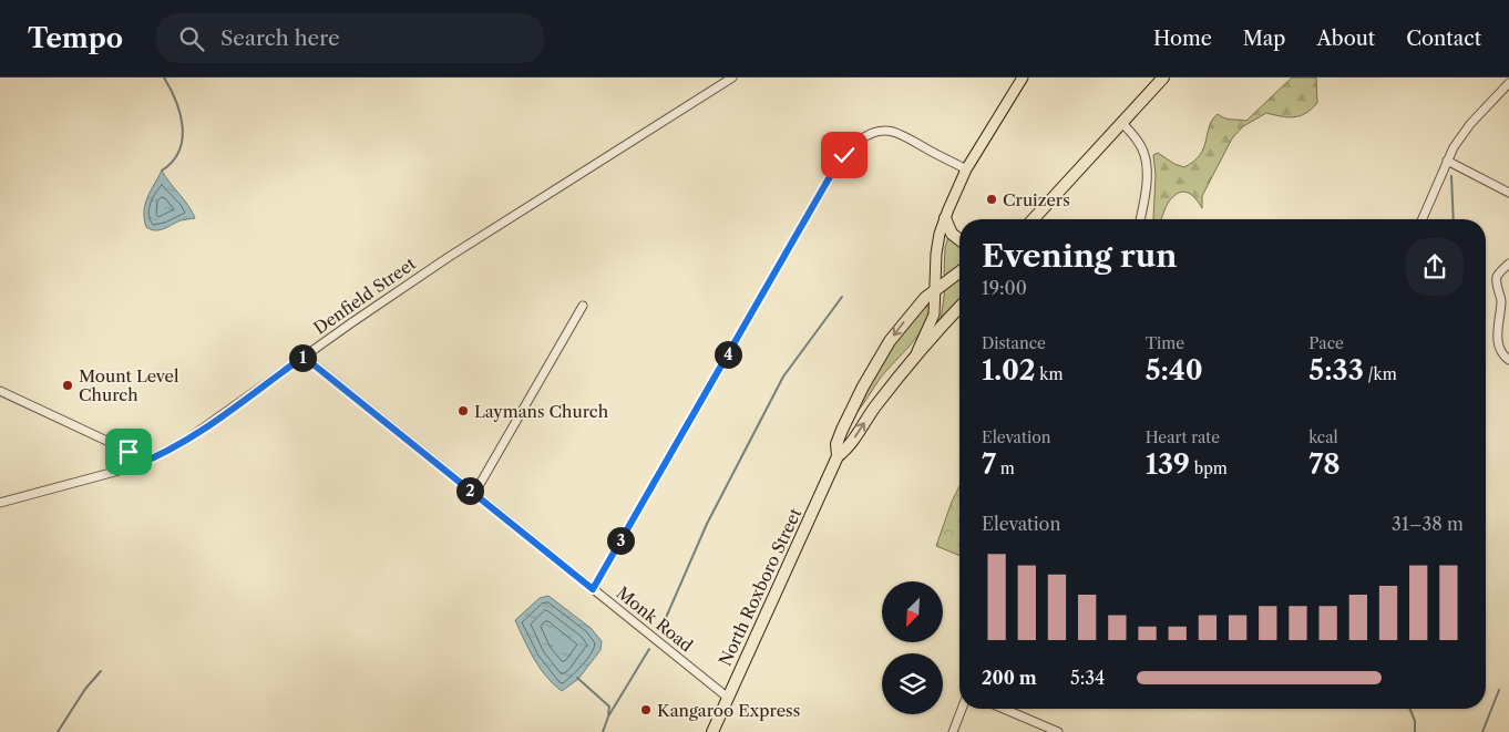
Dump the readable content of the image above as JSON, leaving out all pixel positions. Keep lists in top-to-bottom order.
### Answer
{
  "streets": {
    "highway": ["North Roxboro Street"],
    "street": ["Denfield Street", "Monk Road"]
  },
  "crossings": [
    ["Denfield Street", "Monk Road"],
    ["North Roxboro Street", "Monk Road"]
  ],
  "places": [
    "Cruizers",
    "Mount Level Church",
    "Laymans Church",
    "Kangaroo Express"
  ],
  "north": "bottom left",
  "page": {
    "header": "Tempo",
    "search": "Search here",
    "nav": [
      "Home",
      "Map",
      "About",
      "Contact"
    ],
    "heading": ["Evening run", "19:00"],
    "stats": [
      ["Distance", "1.02 km"],
      ["Time", "5:40"],
      ["Pace", "5:33 /km"],
      ["Elevation", "7 m"],
      ["Heart rate", "139 bpm"],
      ["kcal", "78"]
    ],
    "pins": [
      "4",
      "1",
      "2",
      "3"
    ],
    "chart": ["Elevation", "31–38 m"],
    "list": [
      {
        "name": "200 m",
        "note": "5:34"
      }
    ]
  }
}
